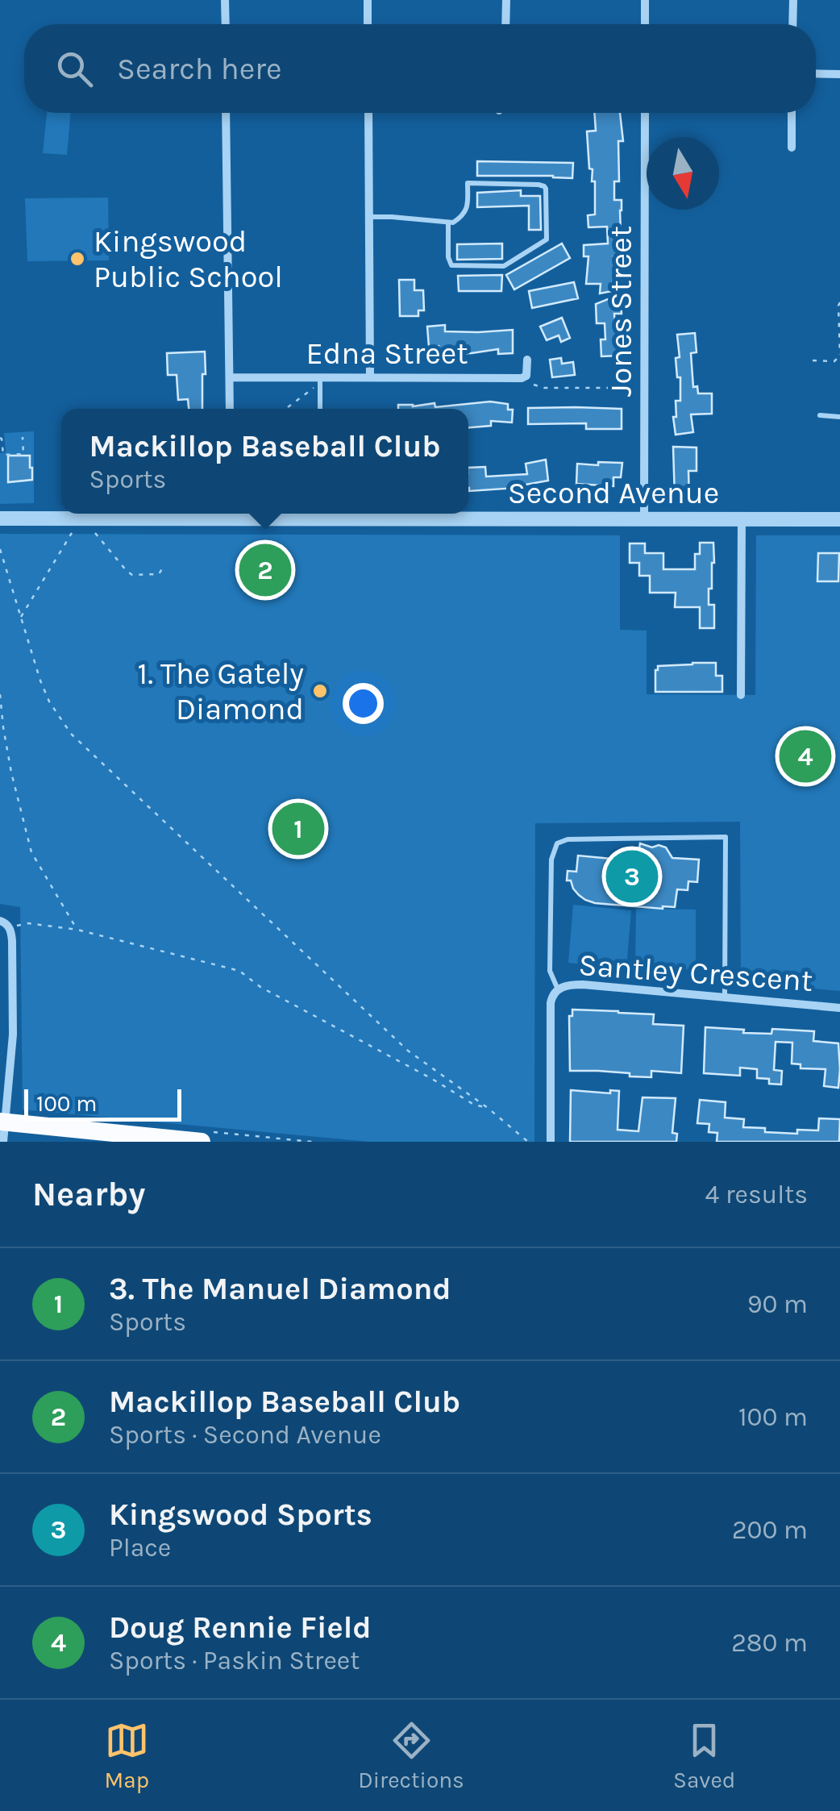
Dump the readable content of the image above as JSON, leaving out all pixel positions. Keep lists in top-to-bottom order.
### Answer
{
  "streets": {
    "street": [
      "Jones Street",
      "Edna Street",
      "Second Avenue",
      "Santley Crescent"
    ]
  },
  "crossings": [
    ["Jones Street", "Second Avenue"]
  ],
  "places": ["Kingswood Public School", "1. The Gately Diamond"],
  "scale_bar": "100 m",
  "north": "bottom",
  "page": {
    "search": "Search here",
    "popup": ["Mackillop Baseball Club", "Sports"],
    "pins": [
      "2",
      "4",
      "1",
      "3"
    ],
    "scale": "100 m",
    "heading": ["Nearby", "4 results"],
    "list": [
      {
        "mark": "1",
        "name": "3. The Manuel Diamond",
        "note": "Sports",
        "value": "90 m"
      },
      {
        "mark": "2",
        "name": "Mackillop Baseball Club",
        "note": "Sports · Second Avenue",
        "value": "100 m"
      },
      {
        "mark": "3",
        "name": "Kingswood Sports",
        "note": "Place",
        "value": "200 m"
      },
      {
        "mark": "4",
        "name": "Doug Rennie Field",
        "note": "Sports · Paskin Street",
        "value": "280 m"
      }
    ],
    "nav": ["Map", "Directions", "Saved"]
  }
}
